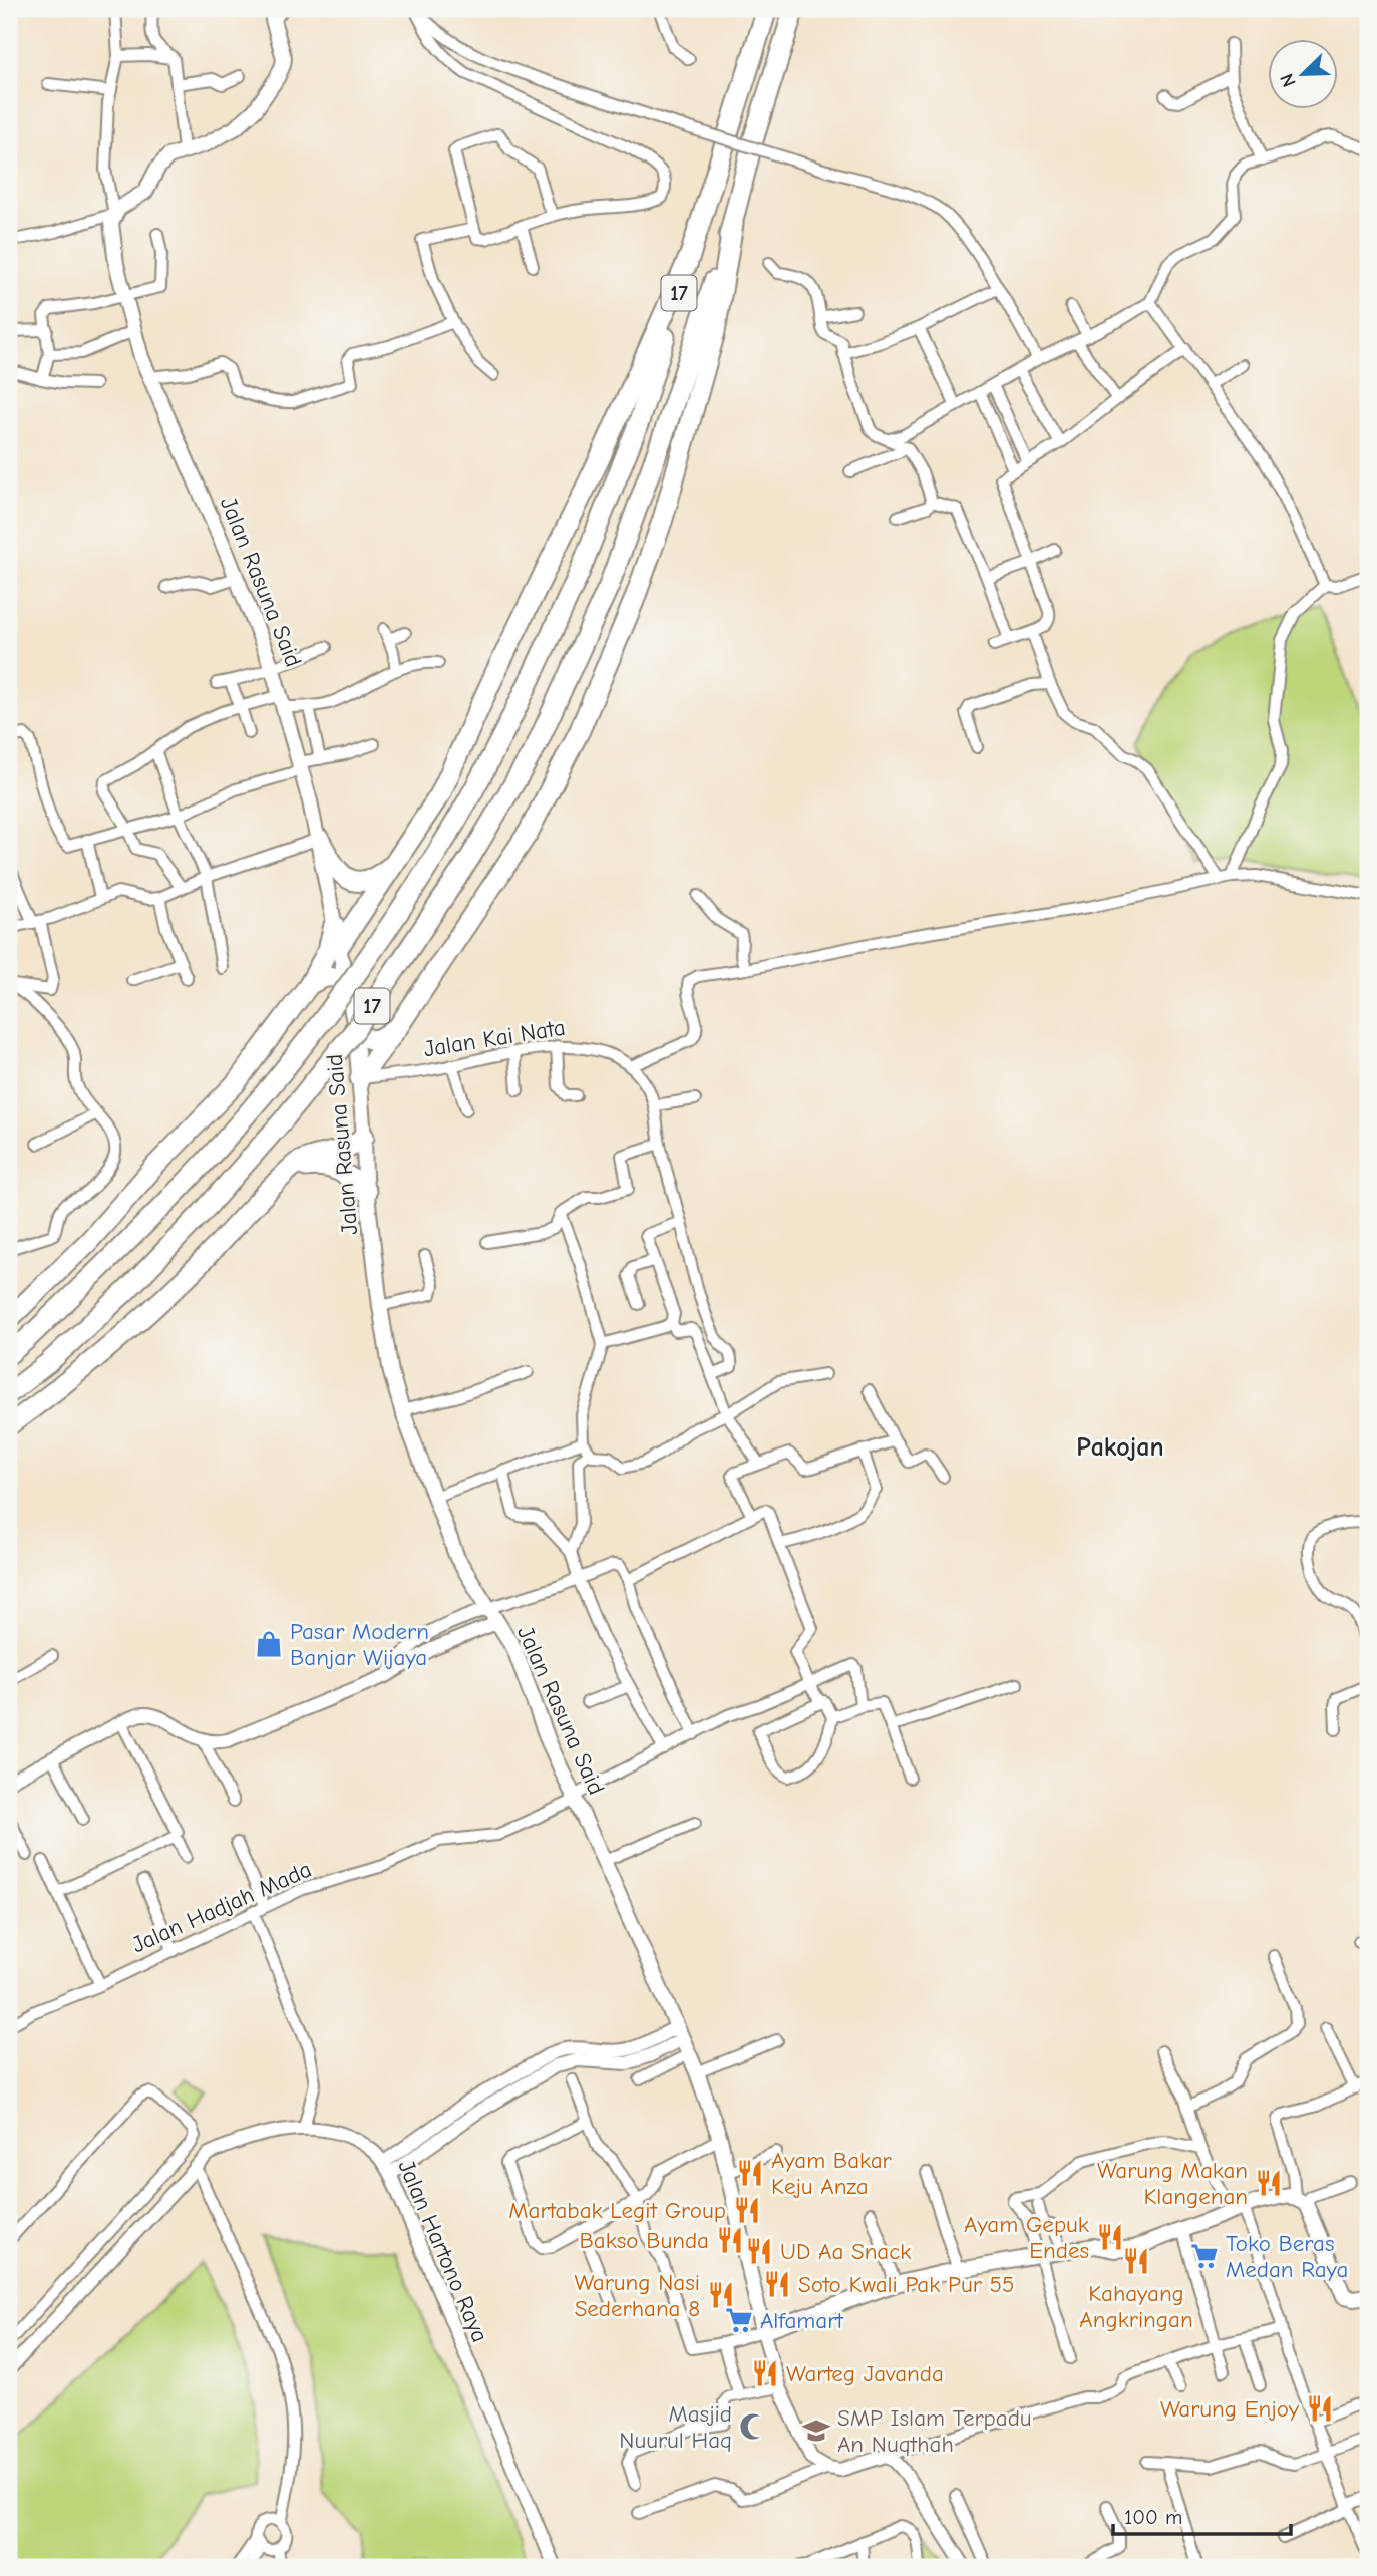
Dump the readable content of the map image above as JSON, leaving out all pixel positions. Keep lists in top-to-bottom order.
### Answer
{
  "streets": {
    "highway": ["17"],
    "main road": ["Jalan Rasuna Said"],
    "street": ["Jalan Kai Nata", "Jalan Hadjah Mada", "Jalan Hartono Raya"]
  },
  "crossings": [
    ["Jalan Rasuna Said", "Jalan Kai Nata"],
    ["Jalan Rasuna Said", "Jalan Hadjah Mada"]
  ],
  "districts": ["Pakojan"],
  "places": {
    "shop": ["Pasar Modern Banjar Wijaya"],
    "restaurant": [
      "Ayam Bakar Keju Anza",
      "Warung Makan Klangenan",
      "Martabak Legit Group",
      "Ayam Gepuk Endes",
      "Bakso Bunda",
      "UD Aa Snack",
      "Kahayang Angkringan",
      "Soto Kwali Pak Pur 55",
      "Warung Nasi Sederhana 8",
      "Warteg Javanda",
      "Warung Enjoy"
    ],
    "supermarket": ["Toko Beras Medan Raya", "Alfamart"],
    "mosque": ["Masjid Nuurul Haq"],
    "school or university": ["SMP Islam Terpadu An Nuqthah"]
  },
  "scale_bar": "100 m",
  "north": "bottom left"
}
